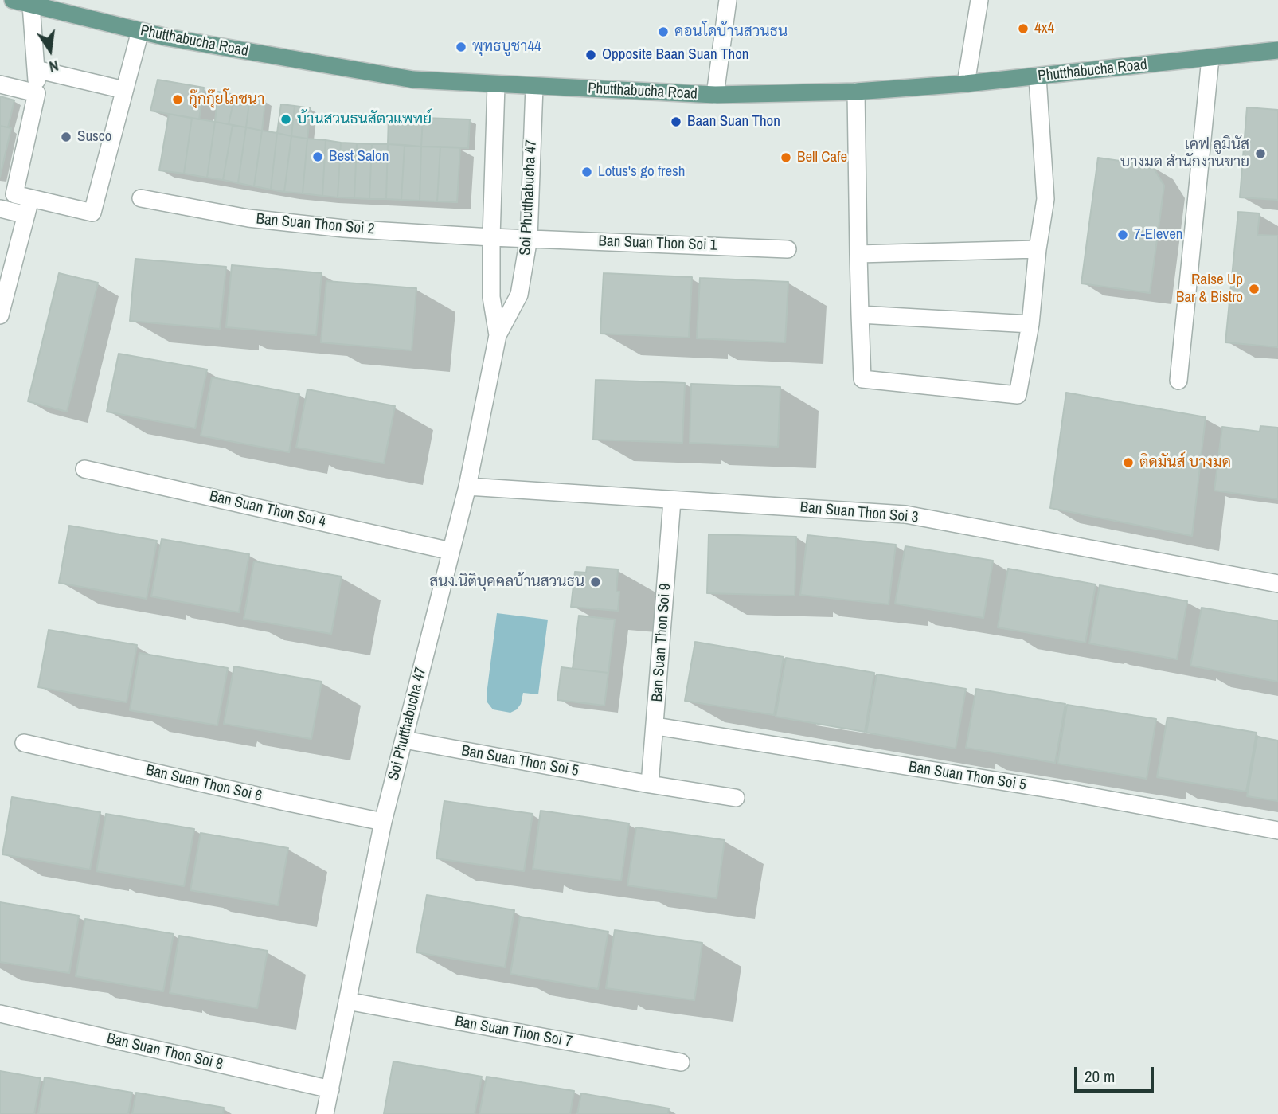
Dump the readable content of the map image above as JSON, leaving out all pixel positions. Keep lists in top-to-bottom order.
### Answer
{
  "streets": {
    "main road": ["Phutthabucha Road"],
    "street": [
      "Soi Phutthabucha 47",
      "Ban Suan Thon Soi 2",
      "Ban Suan Thon Soi 1",
      "Ban Suan Thon Soi 4",
      "Ban Suan Thon Soi 3",
      "Ban Suan Thon Soi 9",
      "Ban Suan Thon Soi 5",
      "Ban Suan Thon Soi 6",
      "Ban Suan Thon Soi 7",
      "Ban Suan Thon Soi 8"
    ]
  },
  "crossings": [
    ["Phutthabucha Road", "Soi Phutthabucha 47"],
    ["Soi Phutthabucha 47", "Ban Suan Thon Soi 2"],
    ["Soi Phutthabucha 47", "Ban Suan Thon Soi 1"],
    ["Soi Phutthabucha 47", "Ban Suan Thon Soi 4"],
    ["Soi Phutthabucha 47", "Ban Suan Thon Soi 3"],
    ["Soi Phutthabucha 47", "Ban Suan Thon Soi 5"],
    ["Soi Phutthabucha 47", "Ban Suan Thon Soi 6"],
    ["Soi Phutthabucha 47", "Ban Suan Thon Soi 7"],
    ["Soi Phutthabucha 47", "Ban Suan Thon Soi 8"],
    ["Ban Suan Thon Soi 2", "Ban Suan Thon Soi 1"],
    ["Ban Suan Thon Soi 3", "Ban Suan Thon Soi 9"],
    ["Ban Suan Thon Soi 9", "Ban Suan Thon Soi 5"]
  ],
  "places": [
    "4x4",
    "คอนโดบ้านสวนธน",
    "พุทธบูชา44",
    "Opposite Baan Suan Thon",
    "กุ๊กกุ๊ยโภชนา",
    "บ้านสวนธนสัตวแพทย์",
    "Baan Suan Thon",
    "Susco",
    "เคฟ ลูมินัส บางมด สำนักงานขาย",
    "Best Salon",
    "Bell Cafe",
    "Lotus's go fresh",
    "7-Eleven",
    "Raise Up Bar & Bistro",
    "ติดมันส์ บางมด",
    "สนง.นิติบุคคลบ้านสวนธน"
  ],
  "scale_bar": "20 m",
  "north": "bottom"
}
